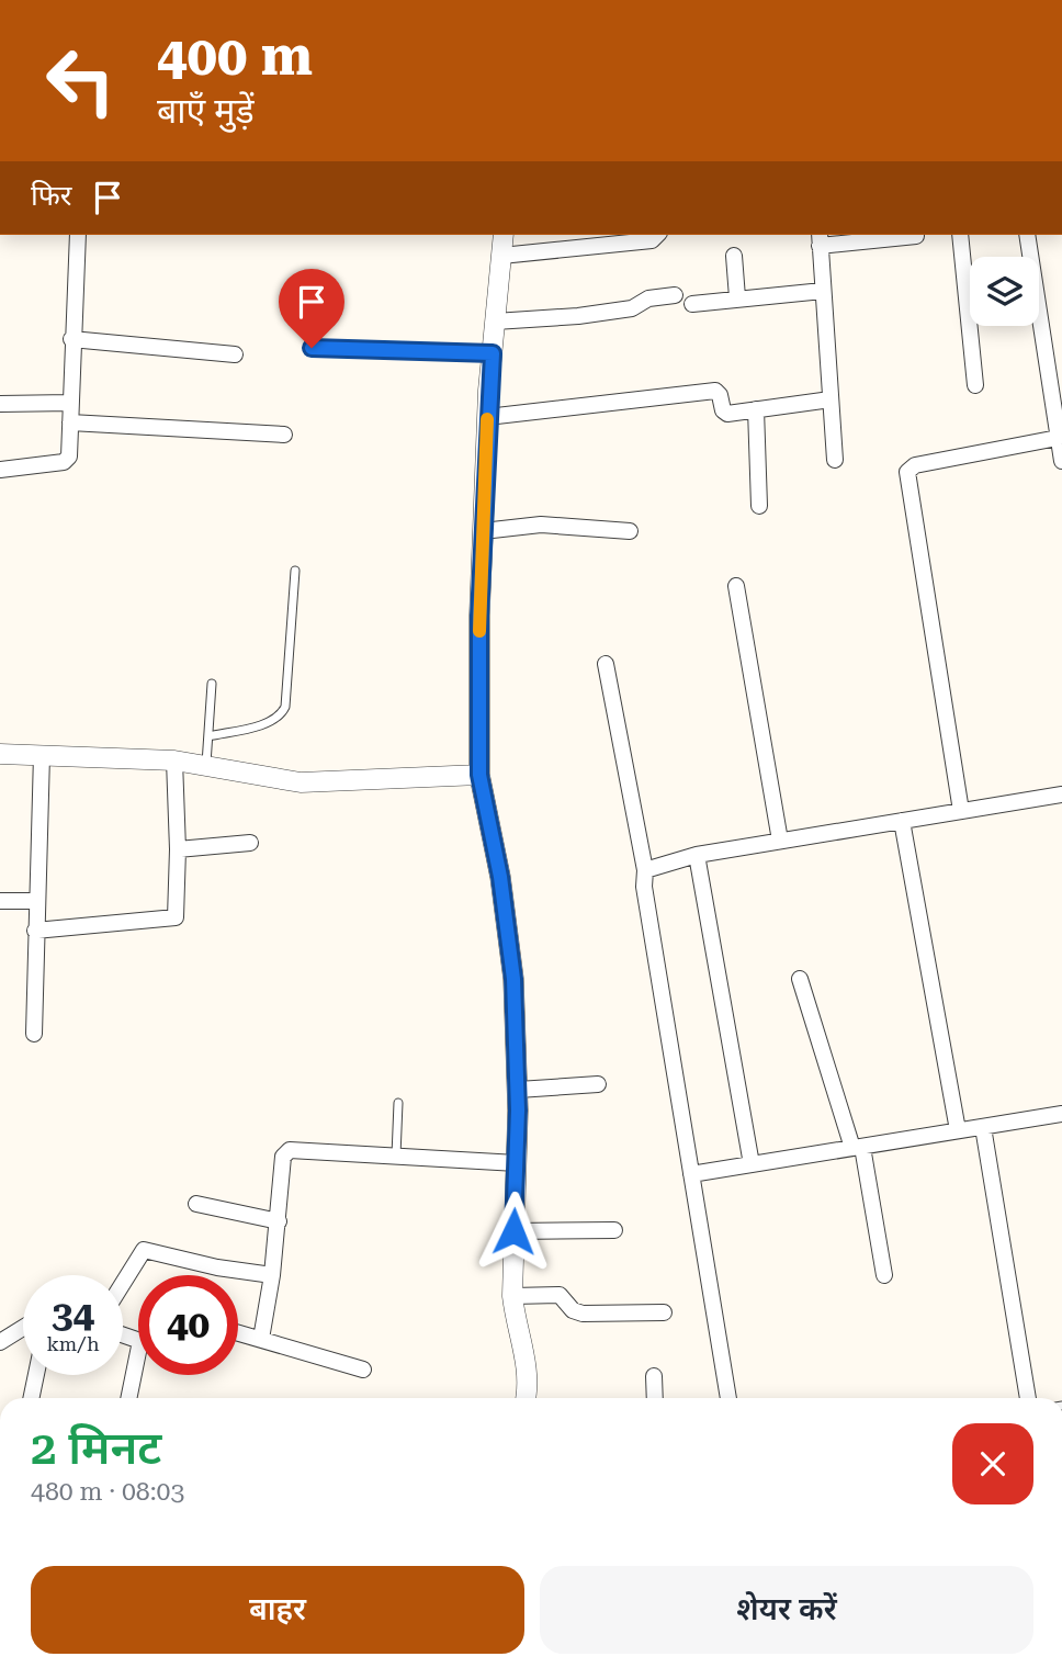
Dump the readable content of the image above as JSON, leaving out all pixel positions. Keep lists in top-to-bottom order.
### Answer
{
  "page": {
    "turn": ["400 m", "बाएँ मुड़ें"],
    "then": "फिर",
    "speed": "34 km/h",
    "limit": "40",
    "heading": ["2 मिनट", "480 m · 08:03"],
    "buttons": ["बाहर", "शेयर करें"]
  }
}
